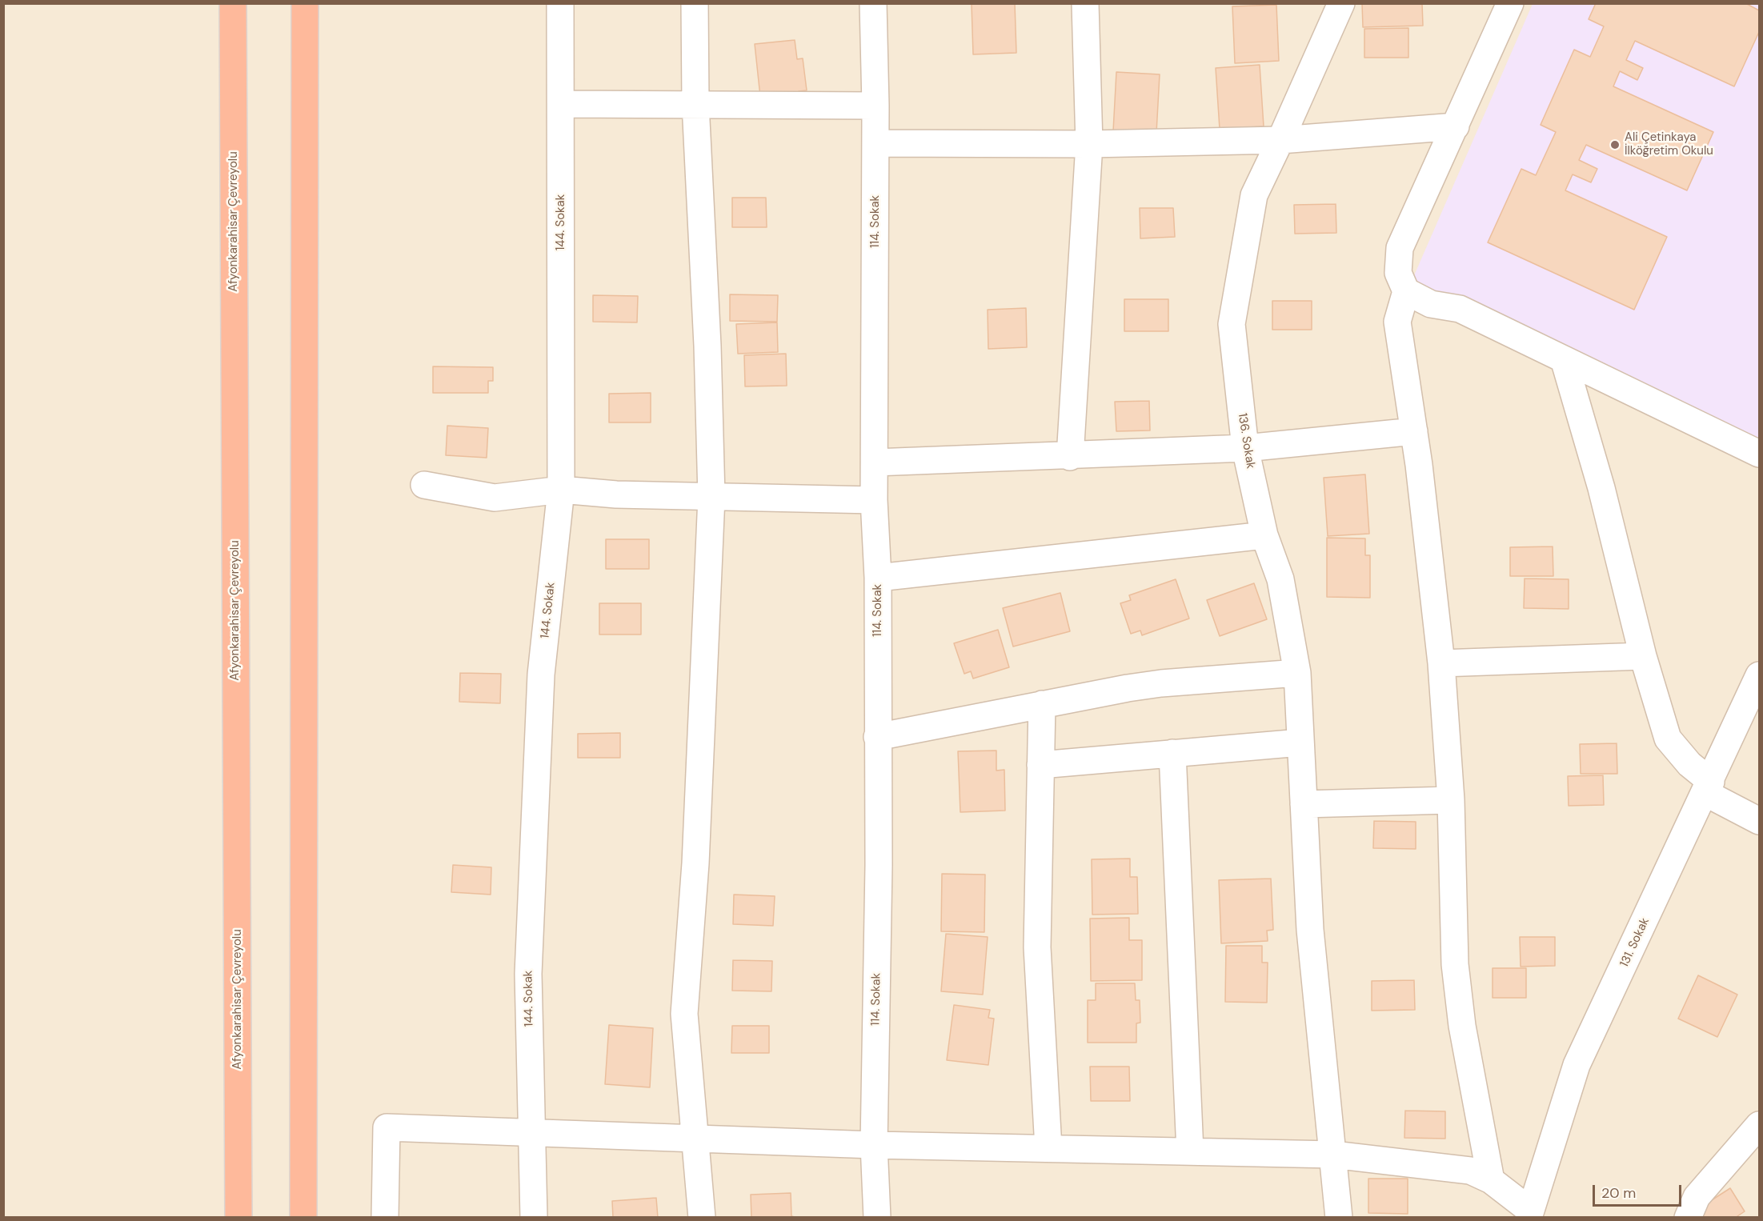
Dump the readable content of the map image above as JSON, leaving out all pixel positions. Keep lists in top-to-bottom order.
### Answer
{
  "streets": {
    "highway": ["Afyonkarahisar Çevreyolu"],
    "street": [
      "114. Sokak",
      "144. Sokak",
      "136. Sokak",
      "131. Sokak"
    ]
  },
  "places": ["Ali Çetinkaya İlköğretim Okulu"],
  "scale_bar": "20 m"
}
